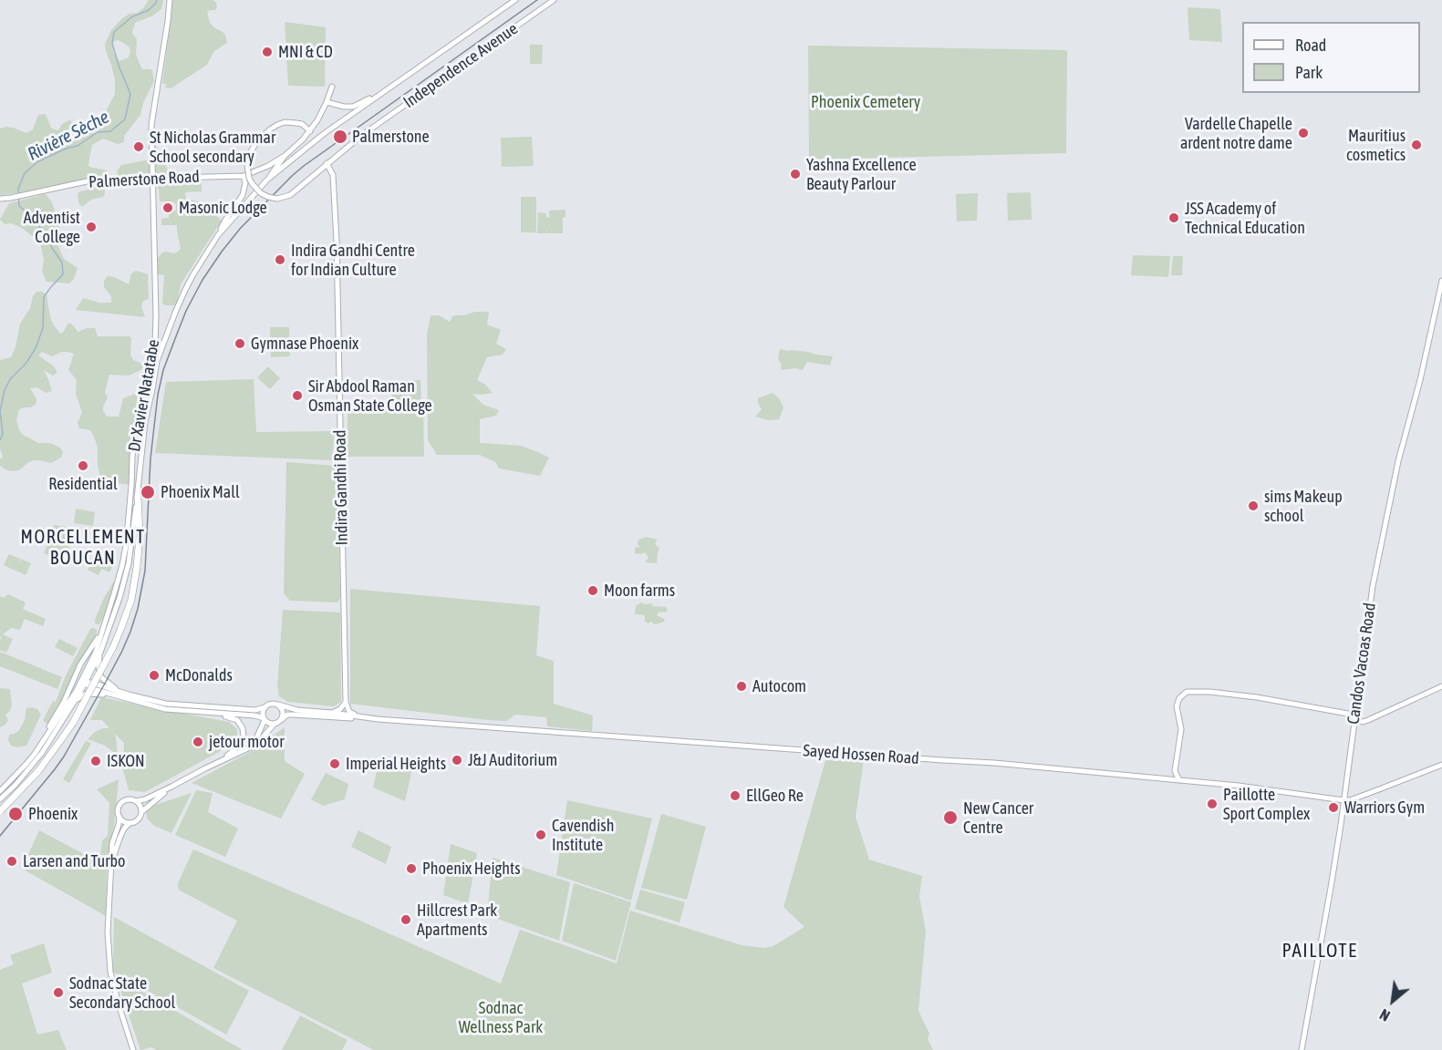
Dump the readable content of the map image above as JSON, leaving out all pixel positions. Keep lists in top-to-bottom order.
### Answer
{
  "streets": {
    "main road": [
      "Independence Avenue",
      "Palmerstone Road",
      "Dr Xavier Natatabe",
      "Indira Gandhi Road",
      "Candos Vacoas Road",
      "Sayed Hossen Road"
    ]
  },
  "crossings": [
    ["Independence Avenue", "Indira Gandhi Road"],
    ["Palmerstone Road", "Dr Xavier Natatabe"],
    ["Candos Vacoas Road", "Sayed Hossen Road"]
  ],
  "districts": ["MORCELLEMENT BOUCAN", "PAILLOTE"],
  "water": ["Rivière Sèche"],
  "parks": ["Phoenix Cemetery", "Sodnac Wellness Park"],
  "places": [
    "MNI & CD",
    "Vardelle Chapelle ardent notre dame",
    "Palmerstone",
    "Mauritius cosmetics",
    "St Nicholas Grammar School secondary",
    "Yashna Excellence Beauty Parlour",
    "Masonic Lodge",
    "JSS Academy of Technical Education",
    "Adventist College",
    "Indira Gandhi Centre for Indian Culture",
    "Gymnase Phoenix",
    "Sir Abdool Raman Osman State College",
    "Residential",
    "Phoenix Mall",
    "sims Makeup school",
    "Moon farms",
    "McDonalds",
    "Autocom",
    "jetour motor",
    "J&J Auditorium",
    "ISKON",
    "Imperial Heights",
    "EllGeo Re",
    "Paillotte Sport Complex",
    "Warriors Gym",
    "Phoenix",
    "New Cancer Centre",
    "Cavendish Institute",
    "Larsen and Turbo",
    "Phoenix Heights",
    "Hillcrest Park Apartments",
    "Sodnac State Secondary School"
  ],
  "legend": ["Road", "Park"],
  "north": "bottom left"
}
